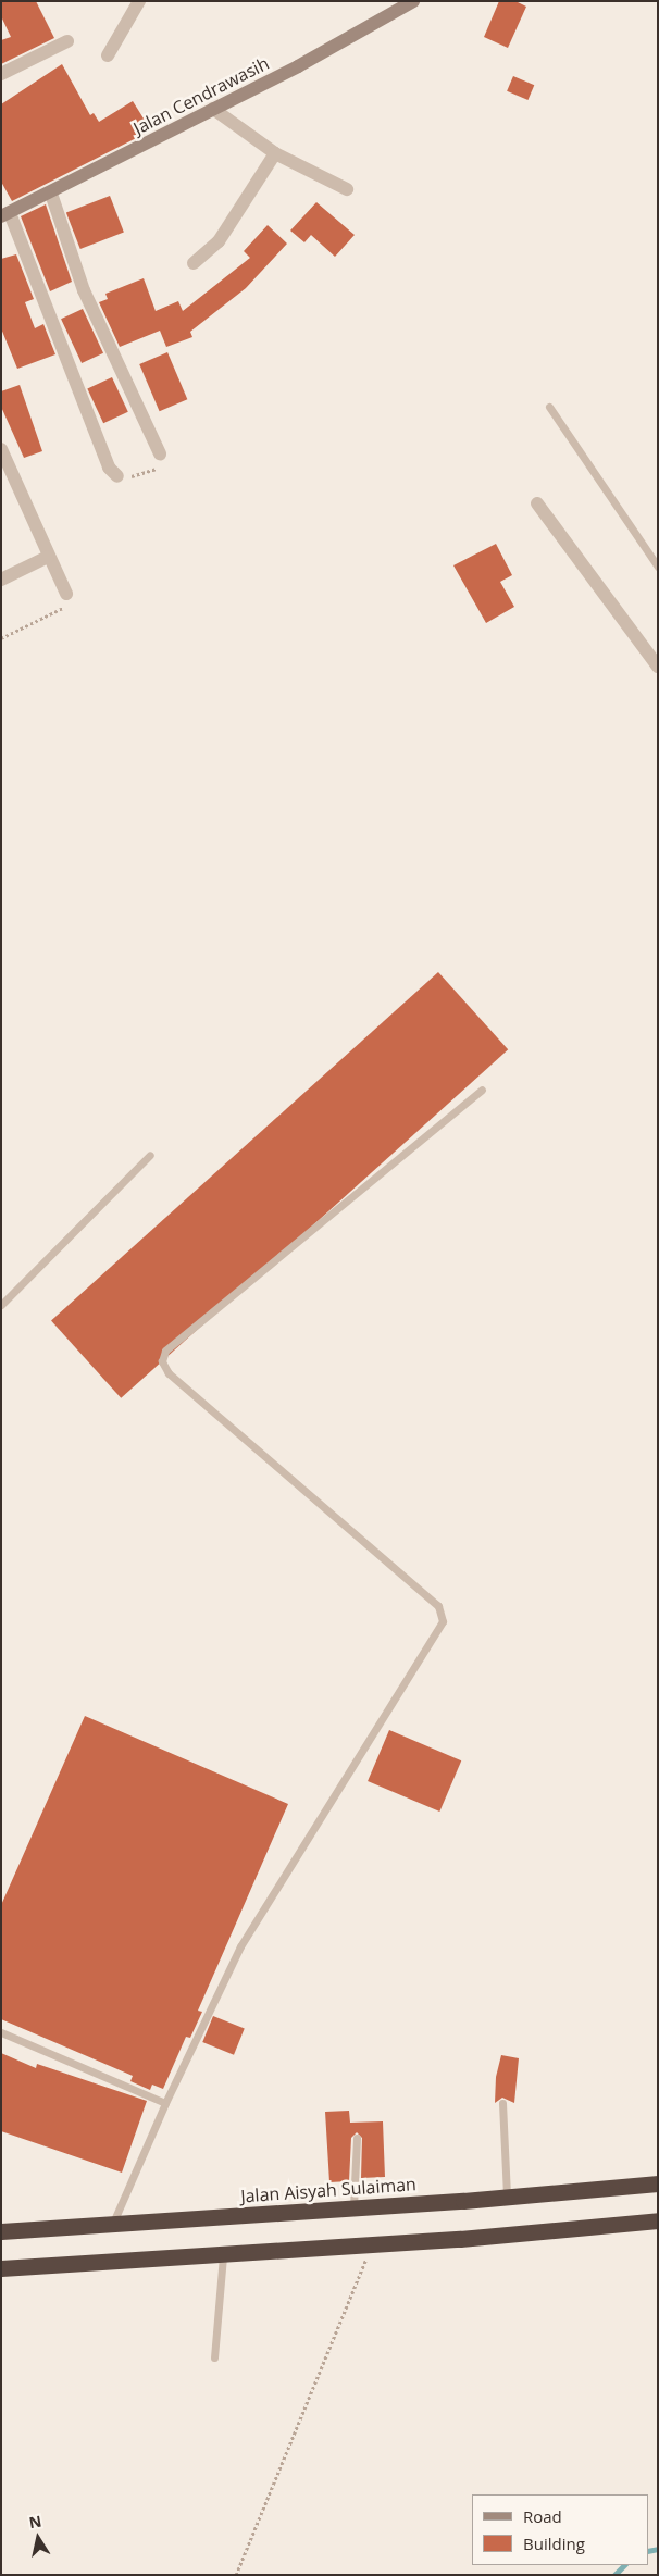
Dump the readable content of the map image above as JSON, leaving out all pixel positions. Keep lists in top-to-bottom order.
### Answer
{
  "streets": {
    "highway": ["Jalan Aisyah Sulaiman"],
    "street": ["Jalan Cendrawasih"]
  },
  "legend": ["Road", "Building"],
  "north": "top"
}
